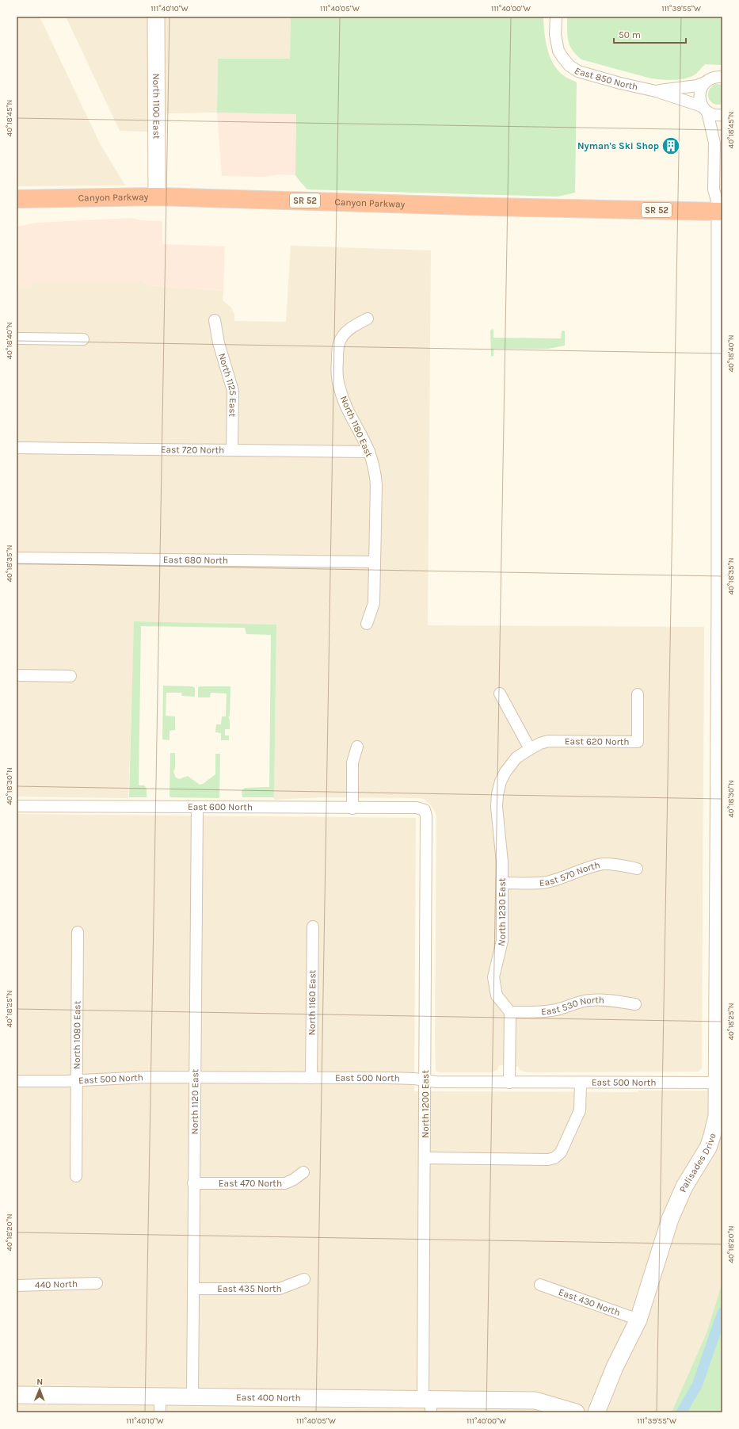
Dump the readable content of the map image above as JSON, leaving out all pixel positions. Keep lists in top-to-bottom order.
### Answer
{
  "streets": {
    "highway": ["Canyon Parkway", "SR 52"],
    "street": [
      "East 850 North",
      "North 1100 East",
      "North 1125 East",
      "North 1180 East",
      "East 720 North",
      "East 680 North",
      "East 620 North",
      "East 600 North",
      "East 570 North",
      "North 1230 East",
      "North 1160 East",
      "East 530 North",
      "North 1080 East",
      "East 500 North",
      "North 1120 East",
      "North 1200 East",
      "Palisades Drive",
      "East 470 North",
      "440 North",
      "East 435 North",
      "East 430 North",
      "East 400 North"
    ]
  },
  "crossings": [
    ["East 850 North", "Palisades Drive"],
    ["North 1100 East", "Canyon Parkway"],
    ["Canyon Parkway", "Palisades Drive"],
    ["North 1125 East", "East 720 North"],
    ["North 1180 East", "East 720 North"],
    ["North 1180 East", "East 680 North"],
    ["East 620 North", "North 1230 East"],
    ["East 600 North", "North 1120 East"],
    ["East 600 North", "North 1200 East"],
    ["East 570 North", "North 1230 East"],
    ["North 1230 East", "East 530 North"],
    ["North 1160 East", "East 500 North"],
    ["North 1080 East", "East 500 North"],
    ["East 500 North", "North 1120 East"],
    ["East 500 North", "North 1200 East"],
    ["East 500 North", "Palisades Drive"],
    ["North 1120 East", "East 470 North"],
    ["North 1120 East", "East 435 North"],
    ["North 1120 East", "East 400 North"],
    ["North 1200 East", "East 400 North"],
    ["Palisades Drive", "East 430 North"]
  ],
  "places": {
    "building": ["Nyman's Ski Shop"]
  },
  "scale_bar": "50 m",
  "north": "top",
  "coordinates": [
    "111°40'10\"W",
    "111°40'05\"W",
    "111°40'00\"W",
    "111°39'55\"W",
    "40°18'45\"N",
    "40°18'40\"N",
    "40°18'35\"N",
    "40°18'30\"N",
    "40°18'25\"N",
    "40°18'20\"N"
  ]
}
